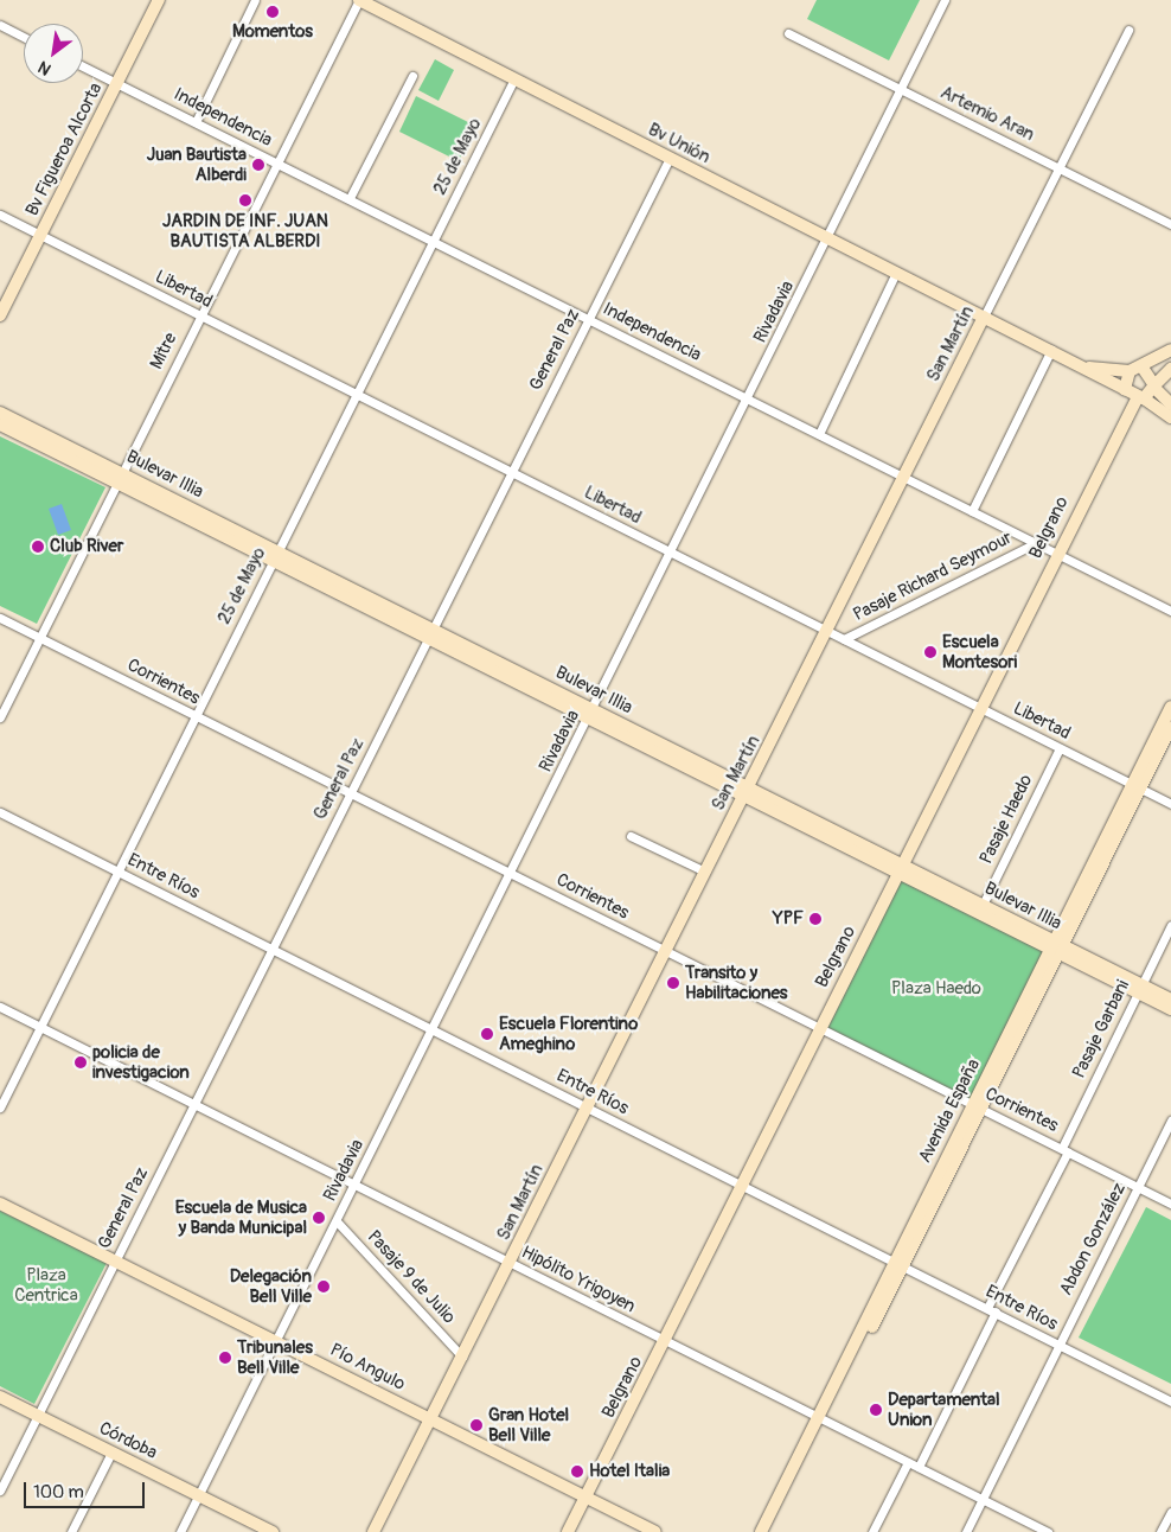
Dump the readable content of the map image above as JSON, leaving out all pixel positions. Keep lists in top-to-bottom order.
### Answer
{
  "streets": {
    "main road": [
      "Bv Unión",
      "Bv Figueroa Alcorta",
      "San Martín",
      "Bulevar Illia",
      "Belgrano",
      "Avenida España",
      "Pío Angulo",
      "Córdoba"
    ],
    "street": [
      "Artemio Aran",
      "Independencia",
      "25 de Mayo",
      "Libertad",
      "Rivadavia",
      "General Paz",
      "Mitre",
      "Pasaje Richard Seymour",
      "Corrientes",
      "Pasaje Haedo",
      "Entre Ríos",
      "Pasaje Garbani",
      "Abdon González",
      "Pasaje 9 de Julio",
      "Hipólito Yrigoyen"
    ]
  },
  "crossings": [
    ["Artemio Aran", "Rivadavia"],
    ["Artemio Aran", "San Martín"],
    ["Independencia", "Bv Figueroa Alcorta"],
    ["Independencia", "25 de Mayo"],
    ["Independencia", "Rivadavia"],
    ["Independencia", "San Martín"],
    ["Independencia", "General Paz"],
    ["Independencia", "Mitre"],
    ["Independencia", "Belgrano"],
    ["Independencia", "Pasaje Richard Seymour"],
    ["Bv Unión", "25 de Mayo"],
    ["Bv Unión", "Rivadavia"],
    ["Bv Unión", "San Martín"],
    ["Bv Unión", "General Paz"],
    ["Bv Unión", "Mitre"],
    ["Bv Unión", "Belgrano"],
    ["Bv Figueroa Alcorta", "Libertad"],
    ["25 de Mayo", "Libertad"],
    ["25 de Mayo", "Bulevar Illia"],
    ["25 de Mayo", "Corrientes"],
    ["25 de Mayo", "Entre Ríos"],
    ["25 de Mayo", "Hipólito Yrigoyen"],
    ["Libertad", "Rivadavia"],
    ["Libertad", "San Martín"],
    ["Libertad", "General Paz"],
    ["Libertad", "Mitre"],
    ["Libertad", "Belgrano"],
    ["Libertad", "Pasaje Richard Seymour"],
    ["Libertad", "Pasaje Haedo"],
    ["Libertad", "Avenida España"],
    ["Rivadavia", "Bulevar Illia"],
    ["Rivadavia", "Corrientes"],
    ["Rivadavia", "Entre Ríos"],
    ["Rivadavia", "Pasaje 9 de Julio"],
    ["Rivadavia", "Hipólito Yrigoyen"],
    ["Rivadavia", "Pío Angulo"],
    ["Rivadavia", "Córdoba"],
    ["San Martín", "Bulevar Illia"],
    ["San Martín", "Corrientes"],
    ["San Martín", "Entre Ríos"],
    ["San Martín", "Pasaje 9 de Julio"],
    ["San Martín", "Hipólito Yrigoyen"],
    ["San Martín", "Pío Angulo"],
    ["General Paz", "Bulevar Illia"],
    ["General Paz", "Corrientes"],
    ["General Paz", "Entre Ríos"],
    ["General Paz", "Hipólito Yrigoyen"],
    ["General Paz", "Pío Angulo"],
    ["General Paz", "Córdoba"],
    ["Mitre", "Bulevar Illia"],
    ["Mitre", "Corrientes"],
    ["Bulevar Illia", "Belgrano"],
    ["Bulevar Illia", "Pasaje Haedo"],
    ["Bulevar Illia", "Pasaje Garbani"],
    ["Bulevar Illia", "Avenida España"],
    ["Belgrano", "Corrientes"],
    ["Belgrano", "Entre Ríos"],
    ["Belgrano", "Hipólito Yrigoyen"],
    ["Belgrano", "Pío Angulo"],
    ["Corrientes", "Pasaje Garbani"],
    ["Corrientes", "Avenida España"],
    ["Corrientes", "Abdon González"],
    ["Entre Ríos", "Pasaje Garbani"],
    ["Entre Ríos", "Avenida España"],
    ["Entre Ríos", "Abdon González"],
    ["Pasaje Garbani", "Hipólito Yrigoyen"],
    ["Avenida España", "Hipólito Yrigoyen"],
    ["Abdon González", "Hipólito Yrigoyen"]
  ],
  "parks": ["Plaza Haedo", "Plaza Centrica"],
  "places": [
    "Momentos",
    "Juan Bautista Alberdi",
    "JARDIN DE INF. JUAN BAUTISTA ALBERDI",
    "Club River",
    "Escuela Montesori",
    "YPF",
    "Transito y Habilitaciones",
    "Escuela Florentino Ameghino",
    "policia de investigacion",
    "Escuela de Musica y Banda Municipal",
    "Delegación Bell Ville",
    "Tribunales Bell Ville",
    "Departamental Union",
    "Gran Hotel Bell Ville",
    "Hotel Italia"
  ],
  "scale_bar": "100 m",
  "north": "bottom left"
}
